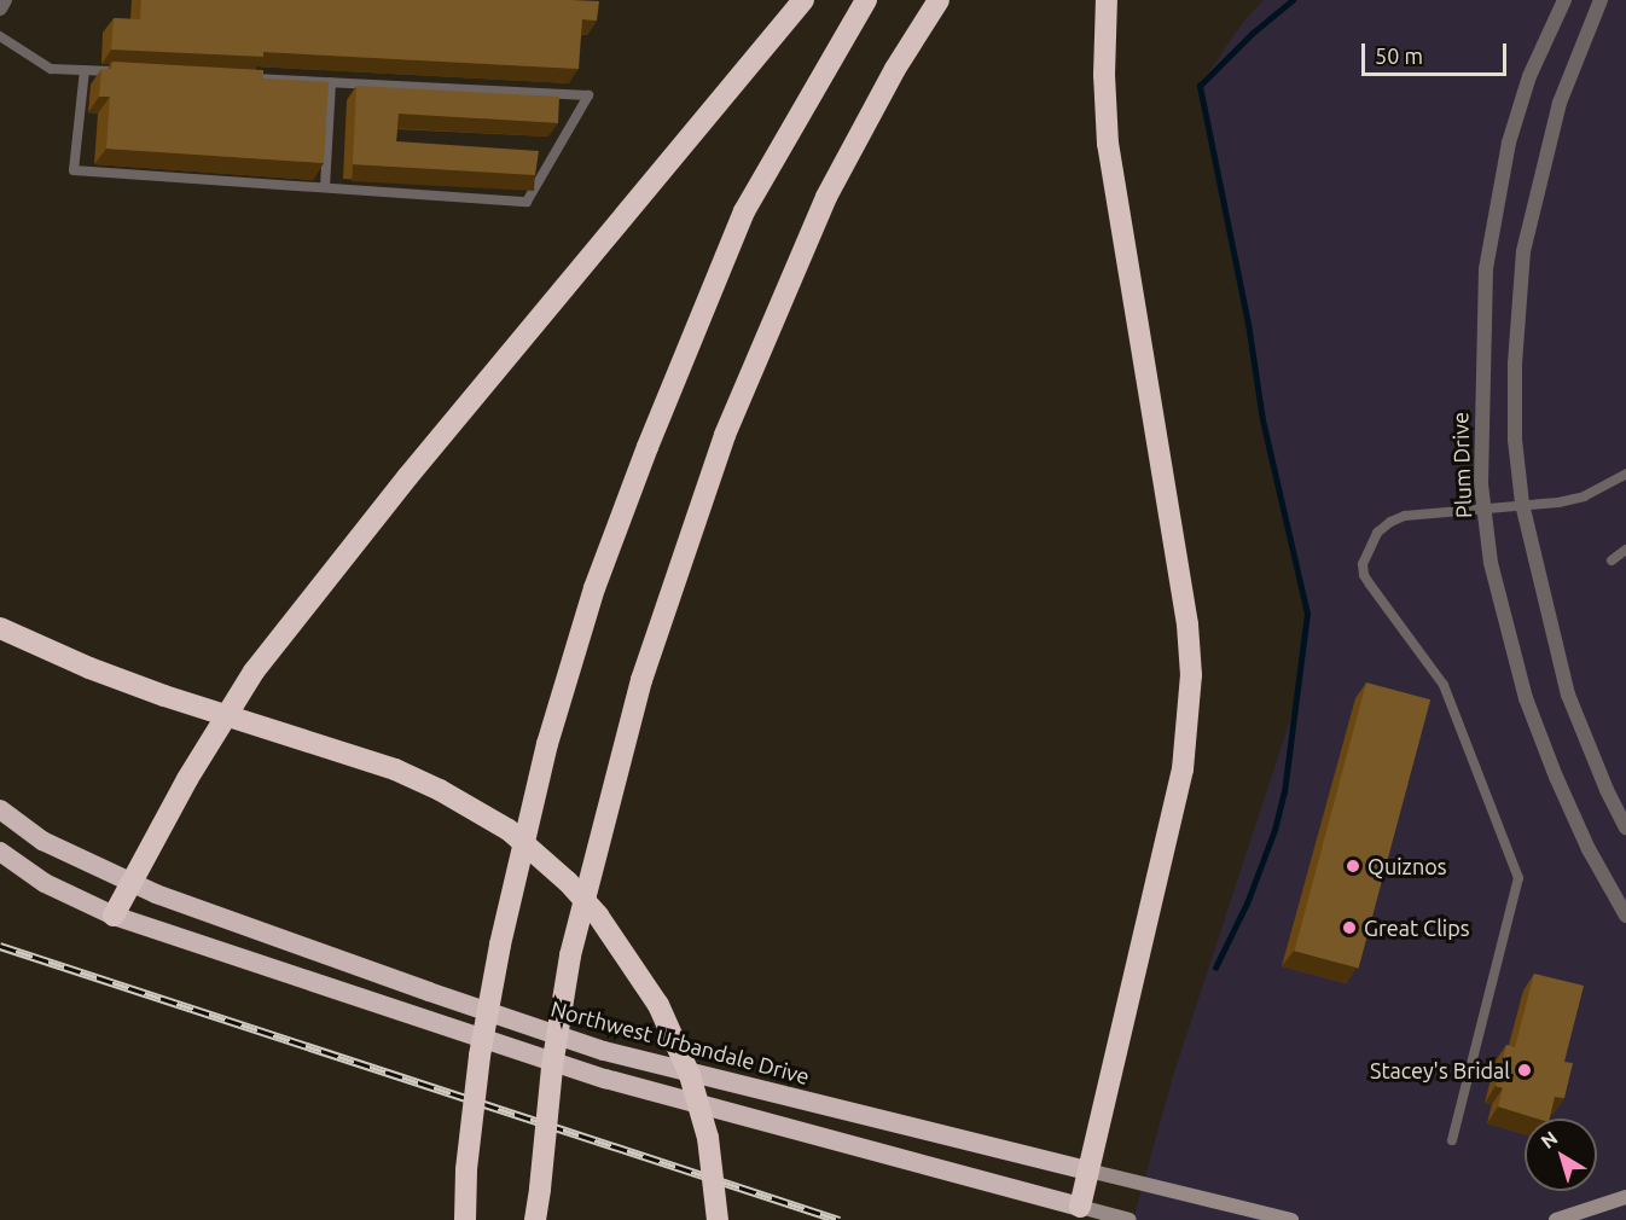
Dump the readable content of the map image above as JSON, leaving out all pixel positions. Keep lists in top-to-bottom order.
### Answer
{
  "streets": {
    "highway": ["Northwest Urbandale Drive"],
    "street": ["Plum Drive"]
  },
  "places": ["Quiznos", "Great Clips", "Stacey's Bridal"],
  "scale_bar": "50 m",
  "north": "top left"
}
